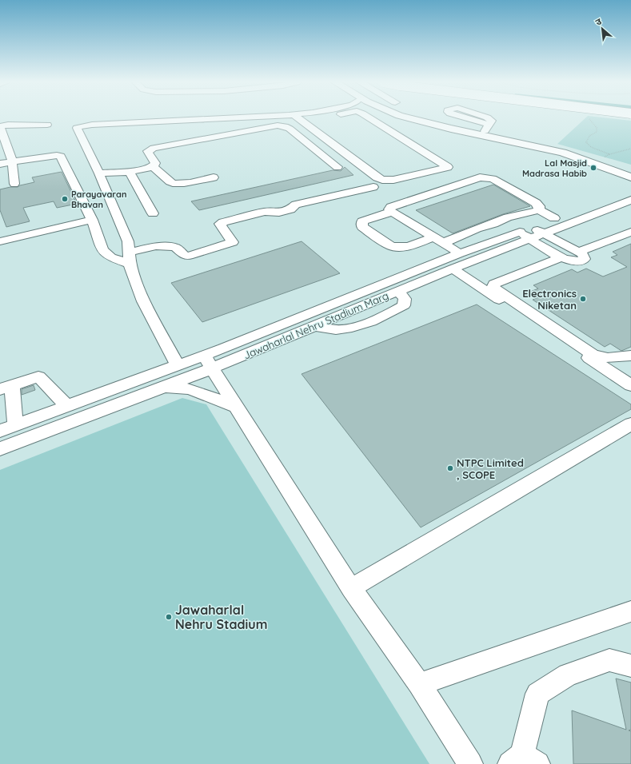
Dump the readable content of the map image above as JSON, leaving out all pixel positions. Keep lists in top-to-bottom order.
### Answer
{
  "streets": {
    "street": ["Jawaharlal Nehru Stadium Marg"]
  },
  "places": [
    "Lal Masjid Madrasa Habib",
    "Parayavaran Bhavan",
    "Electronics Niketan",
    "NTPC Limited , SCOPE",
    "Jawaharlal Nehru Stadium"
  ],
  "north": "top left"
}
